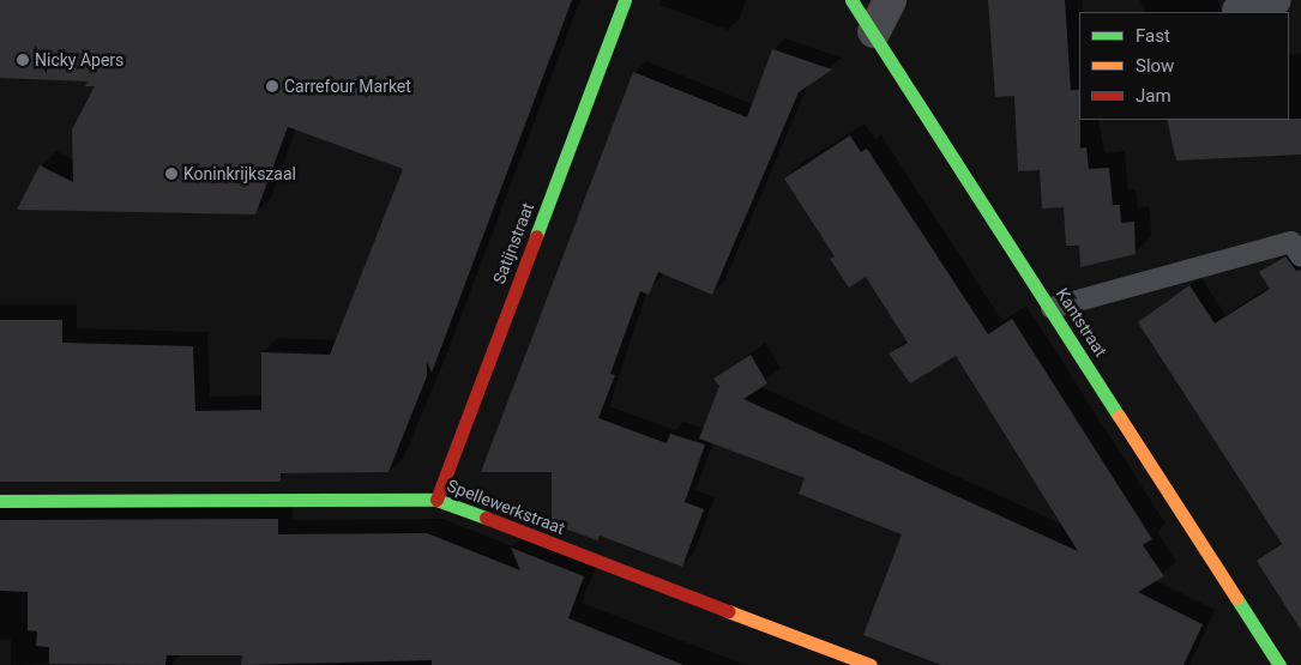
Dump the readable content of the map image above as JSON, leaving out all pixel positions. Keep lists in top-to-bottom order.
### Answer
{
  "streets": {
    "street": ["Satijnstraat", "Kantstraat", "Spellewerkstraat"]
  },
  "crossings": [
    ["Satijnstraat", "Spellewerkstraat"]
  ],
  "places": ["Nicky Apers", "Carrefour Market", "Koninkrijkszaal"],
  "legend": ["Fast", "Slow", "Jam"]
}
